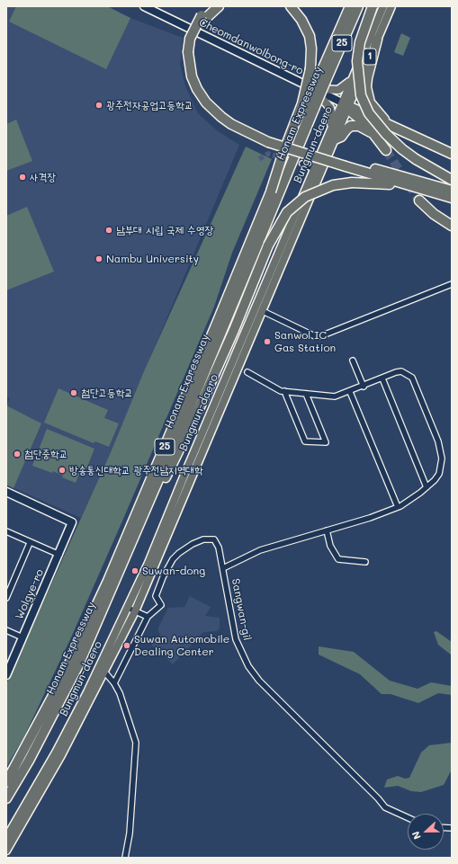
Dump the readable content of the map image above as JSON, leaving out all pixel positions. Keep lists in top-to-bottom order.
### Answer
{
  "streets": {
    "highway": ["25", "Honam Expressway"],
    "main road": ["1", "Bungmun-daero"],
    "street": ["Cheomdanwolbong-ro", "Wolgye-ro", "Sangwan-gil"]
  },
  "crossings": [
    ["Cheomdanwolbong-ro", "Bungmun-daero"]
  ],
  "places": [
    "광주전자공업고등학교",
    "사격장",
    "남부대 시립 국제 수영장",
    "Nambu University",
    "Sanwol IC Gas Station",
    "첨단고등학교",
    "첨단중학교",
    "방송통신대학교 광주전남지역대학",
    "Suwan-dong",
    "Suwan Automobile Dealing Center"
  ],
  "north": "left"
}
